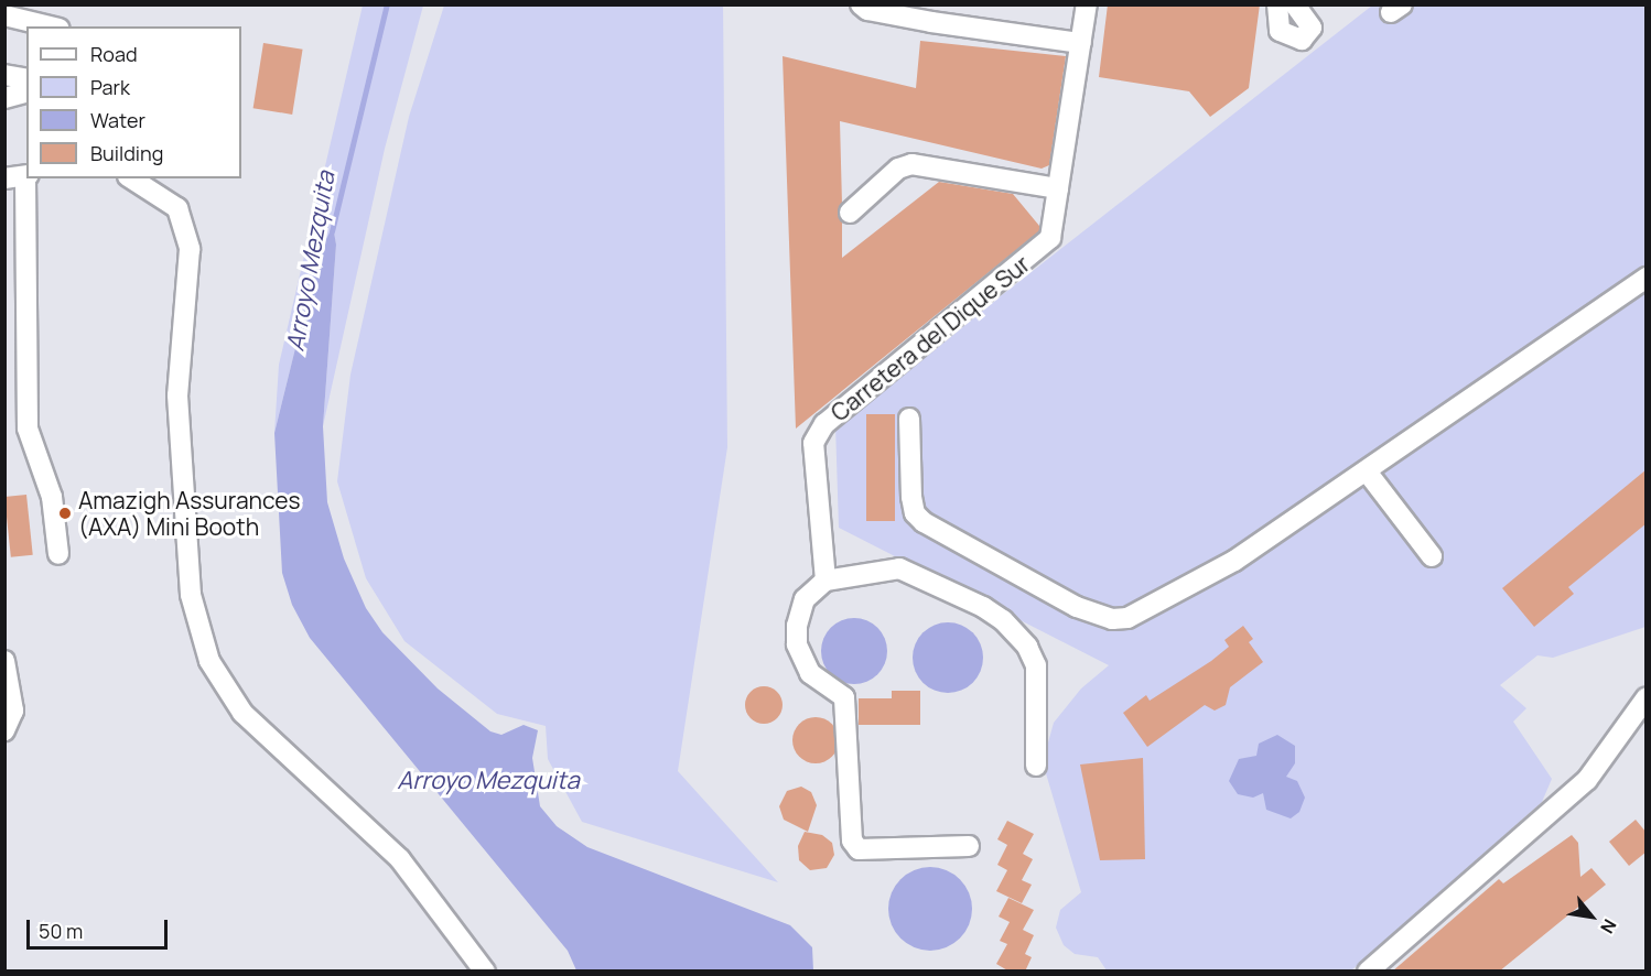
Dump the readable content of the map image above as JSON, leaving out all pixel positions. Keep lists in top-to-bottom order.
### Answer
{
  "streets": {
    "lane": ["Carretera del Dique Sur"]
  },
  "water": ["Arroyo Mezquita"],
  "places": ["Amazigh Assurances (AXA) Mini Booth"],
  "legend": [
    "Road",
    "Park",
    "Water",
    "Building"
  ],
  "scale_bar": "50 m",
  "north": "bottom right"
}
